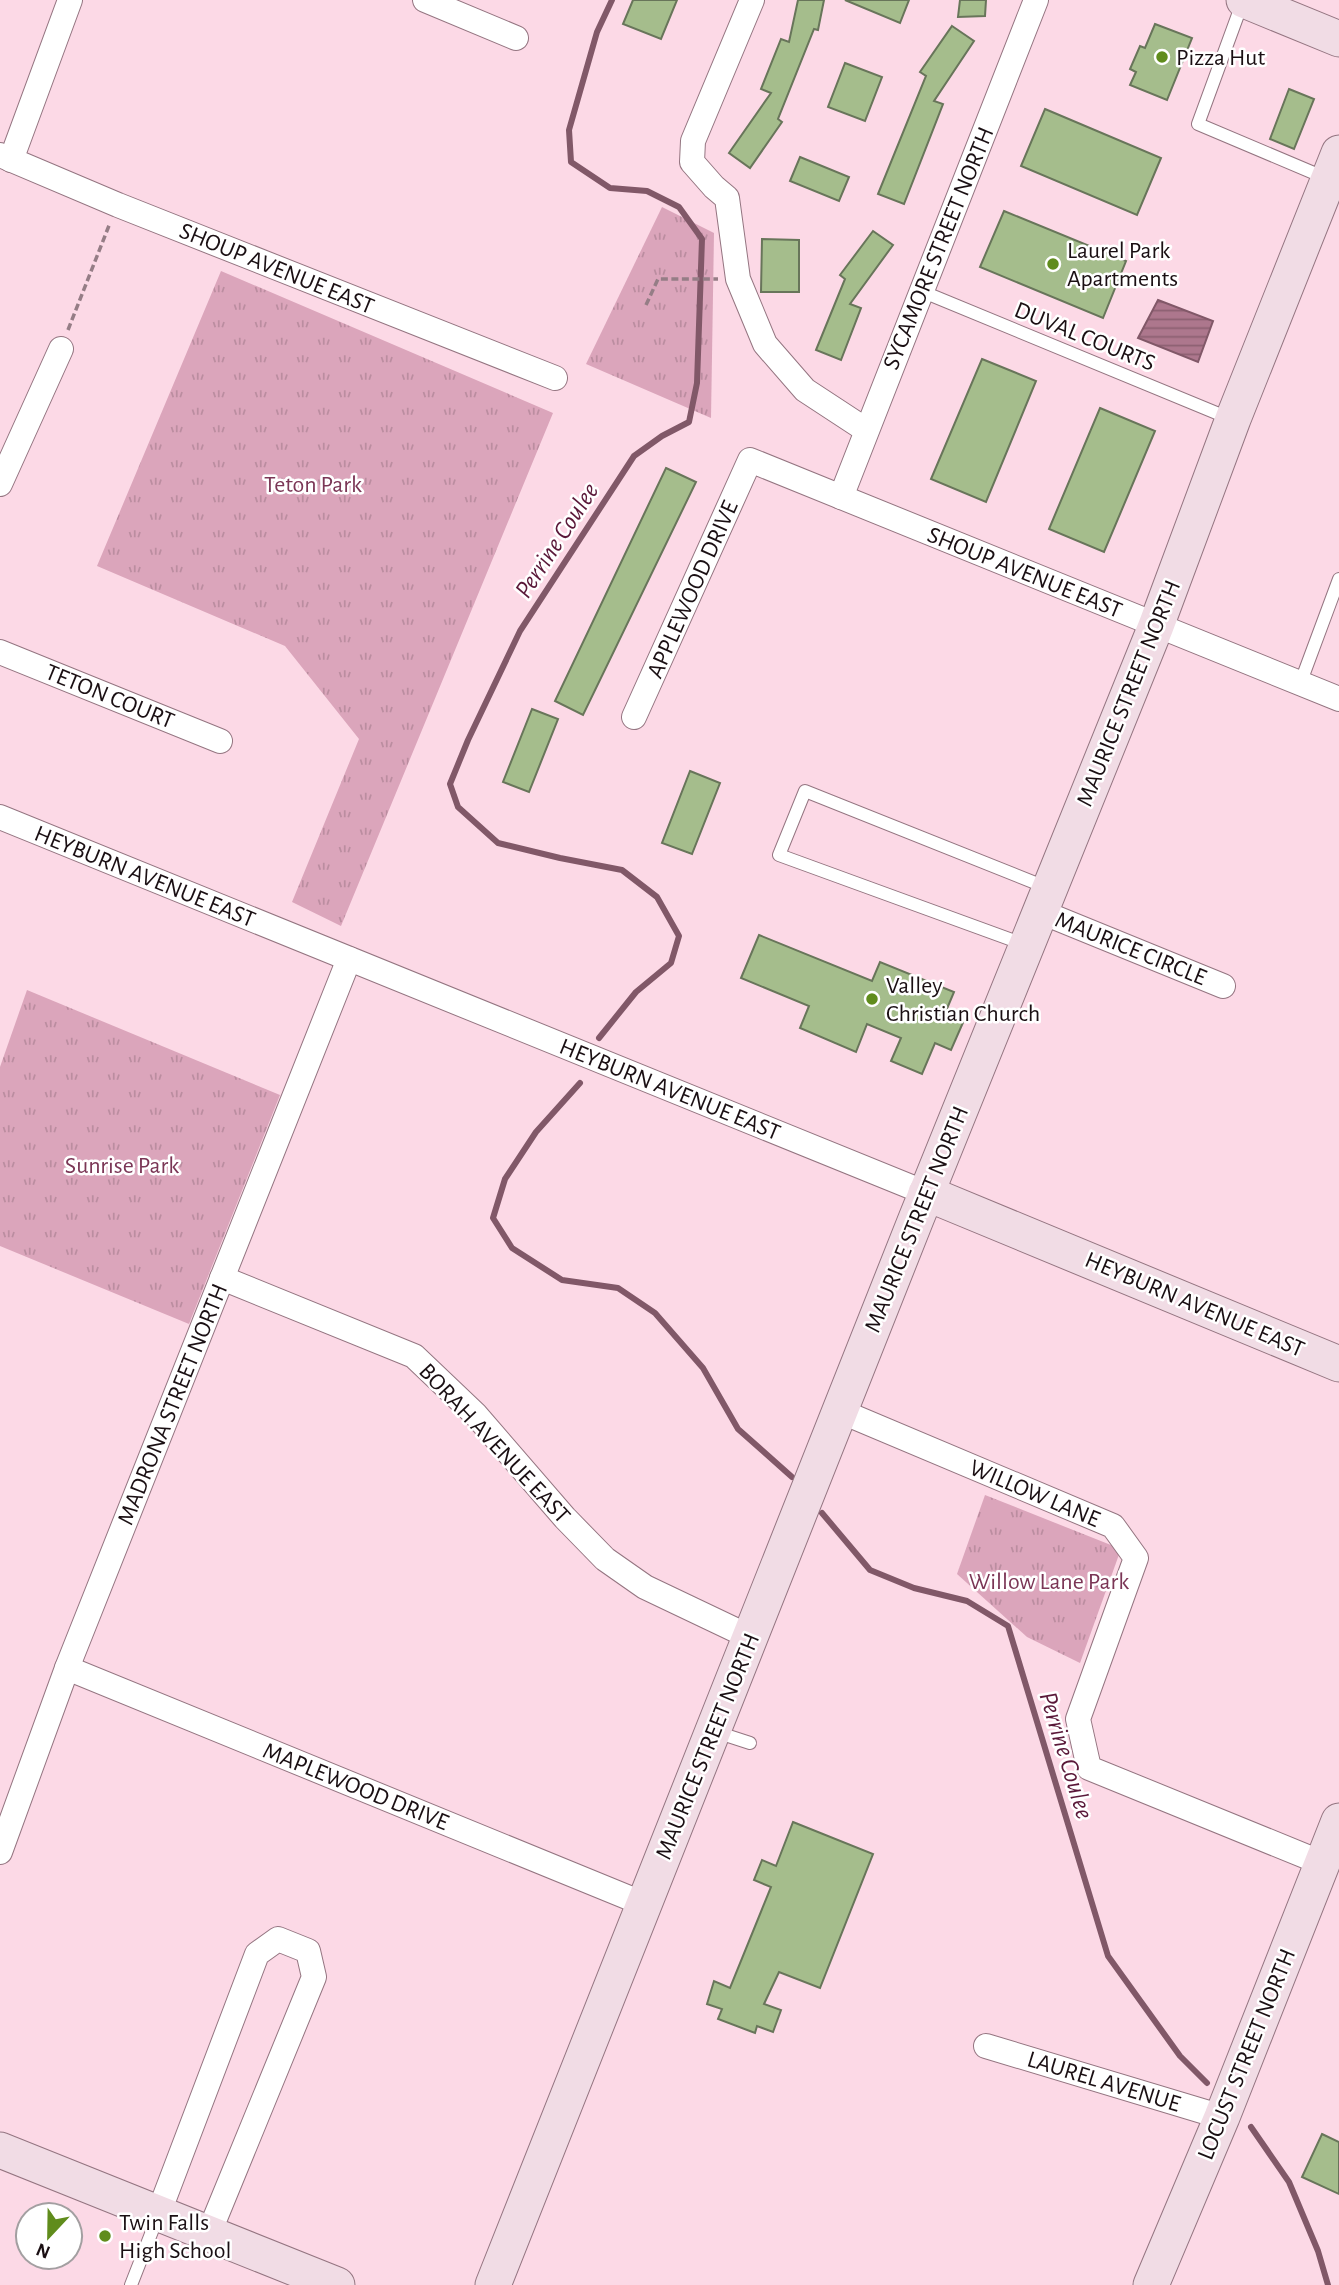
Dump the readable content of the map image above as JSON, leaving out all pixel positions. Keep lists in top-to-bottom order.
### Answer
{
  "streets": {
    "street": [
      "SYCAMORE STREET NORTH",
      "SHOUP AVENUE EAST",
      "APPLEWOOD DRIVE",
      "MAURICE STREET NORTH",
      "TETON COURT",
      "HEYBURN AVENUE EAST",
      "MAURICE CIRCLE",
      "MADRONA STREET NORTH",
      "BORAH AVENUE EAST",
      "WILLOW LANE",
      "MAPLEWOOD DRIVE",
      "LOCUST STREET NORTH",
      "LAUREL AVENUE"
    ],
    "lane": ["DUVAL COURTS"]
  },
  "crossings": [
    ["SYCAMORE STREET NORTH", "SHOUP AVENUE EAST"],
    ["SYCAMORE STREET NORTH", "DUVAL COURTS"],
    ["SHOUP AVENUE EAST", "APPLEWOOD DRIVE"],
    ["SHOUP AVENUE EAST", "MAURICE STREET NORTH"],
    ["DUVAL COURTS", "MAURICE STREET NORTH"],
    ["MAURICE STREET NORTH", "HEYBURN AVENUE EAST"],
    ["MAURICE STREET NORTH", "MAURICE CIRCLE"],
    ["MAURICE STREET NORTH", "BORAH AVENUE EAST"],
    ["MAURICE STREET NORTH", "WILLOW LANE"],
    ["MAURICE STREET NORTH", "MAPLEWOOD DRIVE"],
    ["HEYBURN AVENUE EAST", "MADRONA STREET NORTH"],
    ["MADRONA STREET NORTH", "BORAH AVENUE EAST"],
    ["MADRONA STREET NORTH", "MAPLEWOOD DRIVE"],
    ["WILLOW LANE", "LOCUST STREET NORTH"],
    ["LOCUST STREET NORTH", "LAUREL AVENUE"]
  ],
  "water": ["Perrine Coulee"],
  "parks": ["Teton Park", "Sunrise Park", "Willow Lane Park"],
  "places": [
    "Pizza Hut",
    "Laurel Park Apartments",
    "Valley Christian Church",
    "Twin Falls High School"
  ],
  "north": "bottom"
}
